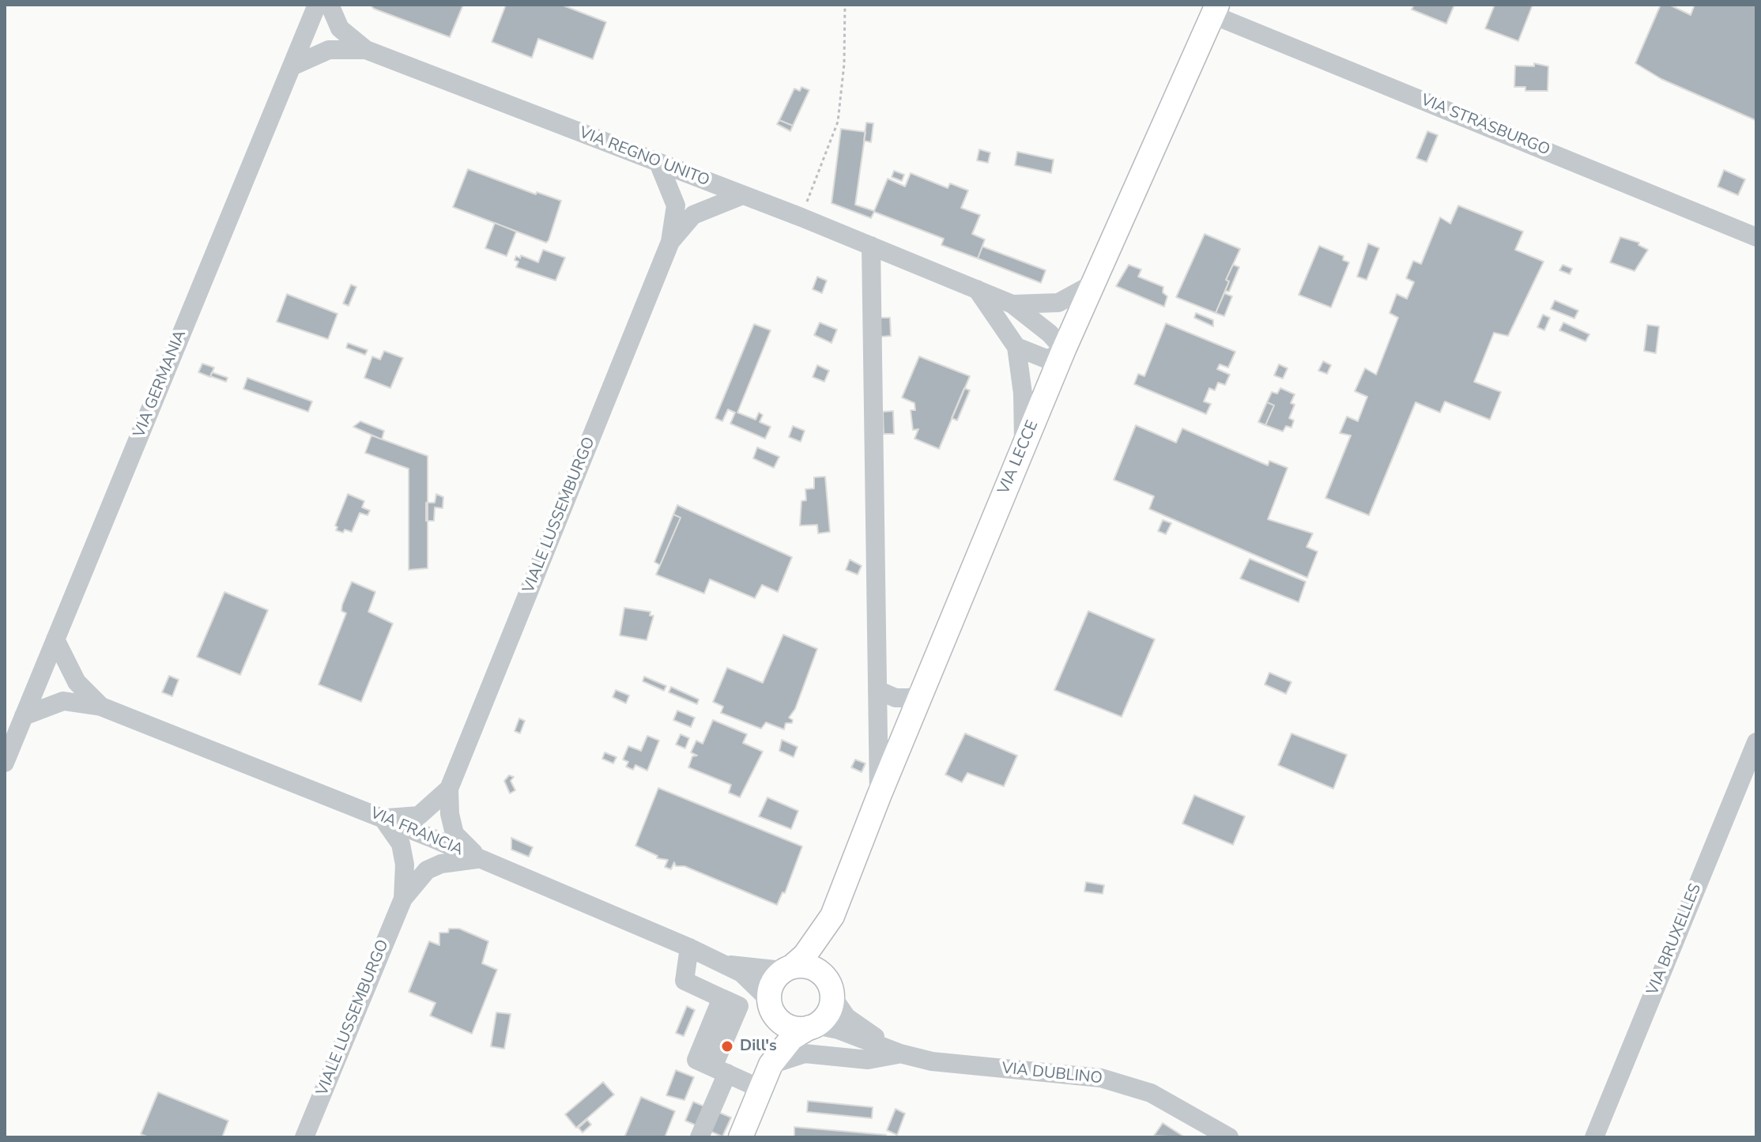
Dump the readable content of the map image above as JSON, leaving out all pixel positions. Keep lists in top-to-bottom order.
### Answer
{
  "streets": {
    "main road": ["VIA LECCE"],
    "street": [
      "VIA STRASBURGO",
      "VIA REGNO UNITO",
      "VIA GERMANIA",
      "VIALE LUSSEMBURGO",
      "VIA FRANCIA",
      "VIA BRUXELLES",
      "VIA DUBLINO"
    ]
  },
  "crossings": [
    ["VIA STRASBURGO", "VIA LECCE"],
    ["VIA LECCE", "VIA DUBLINO"]
  ],
  "places": ["Dill's"]
}
